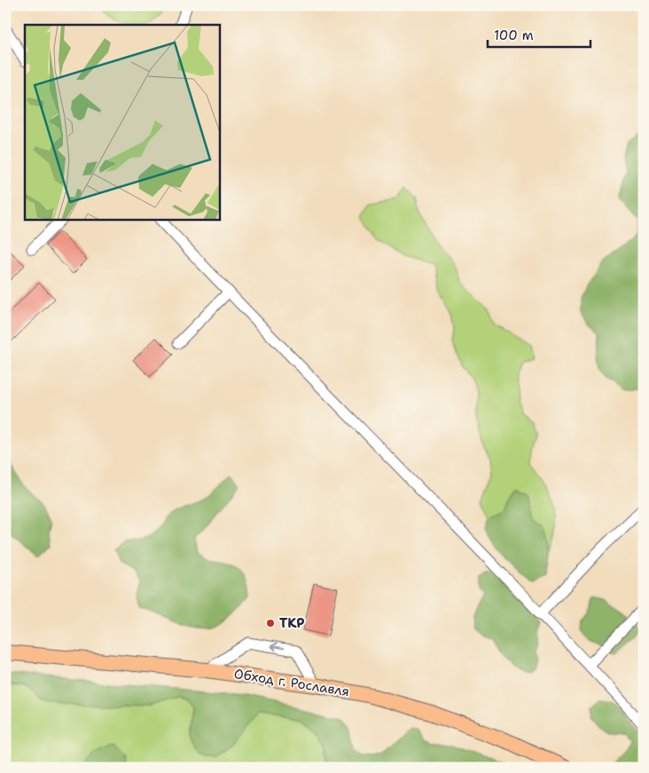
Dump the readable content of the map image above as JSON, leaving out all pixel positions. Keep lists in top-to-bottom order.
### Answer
{
  "streets": {
    "highway": ["Обход г. Рославля"]
  },
  "places": ["ТКР"],
  "scale_bar": "100 m"
}
